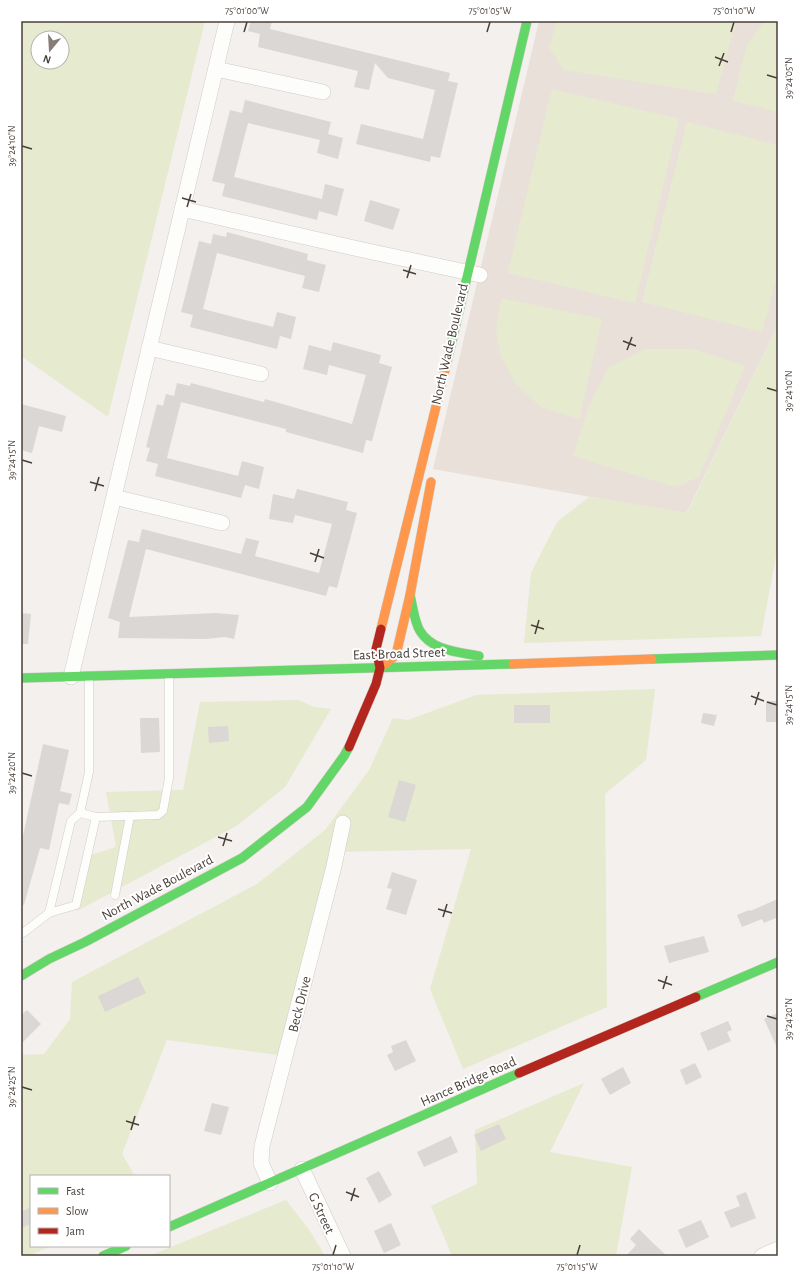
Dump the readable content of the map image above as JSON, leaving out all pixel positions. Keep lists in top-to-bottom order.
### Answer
{
  "streets": {
    "main road": ["North Wade Boulevard", "East Broad Street", "Hance Bridge Road"],
    "street": ["Beck Drive", "G Street"]
  },
  "crossings": [
    ["North Wade Boulevard", "East Broad Street"],
    ["Beck Drive", "Hance Bridge Road"],
    ["Hance Bridge Road", "G Street"]
  ],
  "legend": ["Fast", "Slow", "Jam"],
  "north": "bottom",
  "coordinates": [
    "75°01'00\"W",
    "75°01'05\"W",
    "75°01'10\"W",
    "39°24'05\"N",
    "39°24'10\"N",
    "39°24'15\"N",
    "39°24'20\"N",
    "39°24'25\"N",
    "75°01'15\"W"
  ]
}
